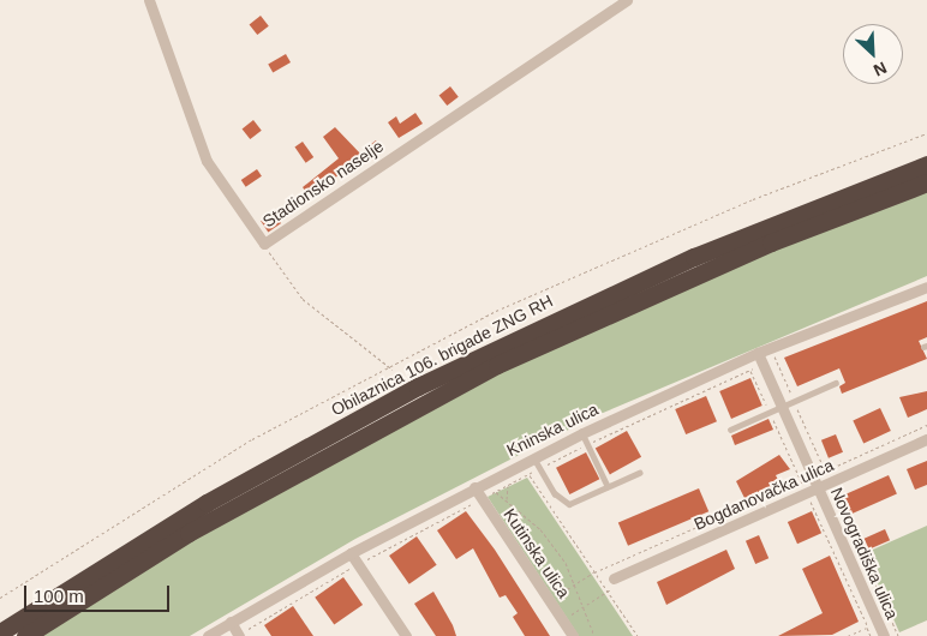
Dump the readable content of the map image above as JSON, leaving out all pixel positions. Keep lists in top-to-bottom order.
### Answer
{
  "streets": {
    "highway": ["Obilaznica 106. brigade ZNG RH"],
    "street": [
      "Stadionsko naselje",
      "Kninska ulica",
      "Bogdanovačka ulica",
      "Kutinska ulica",
      "Novogradiška ulica"
    ]
  },
  "crossings": [
    ["Kninska ulica", "Kutinska ulica"],
    ["Kninska ulica", "Novogradiška ulica"],
    ["Bogdanovačka ulica", "Novogradiška ulica"]
  ],
  "scale_bar": "100 m",
  "north": "bottom right"
}
